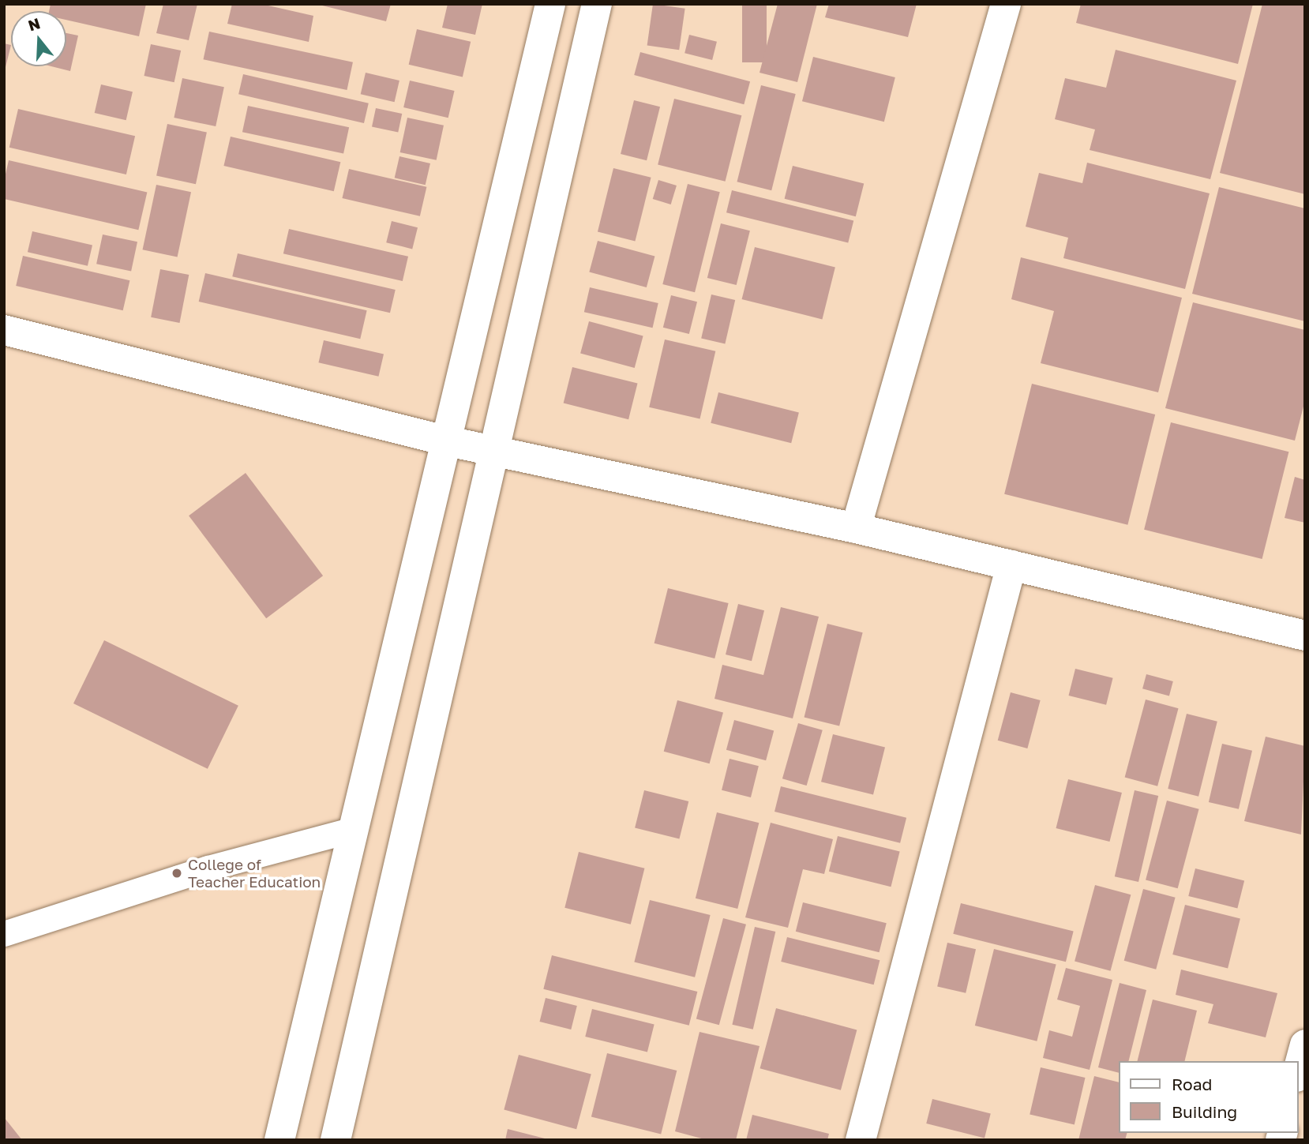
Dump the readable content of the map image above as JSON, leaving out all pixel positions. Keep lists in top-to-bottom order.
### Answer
{
  "places": ["College of Teacher Education"],
  "legend": ["Road", "Building"],
  "north": "top"
}
